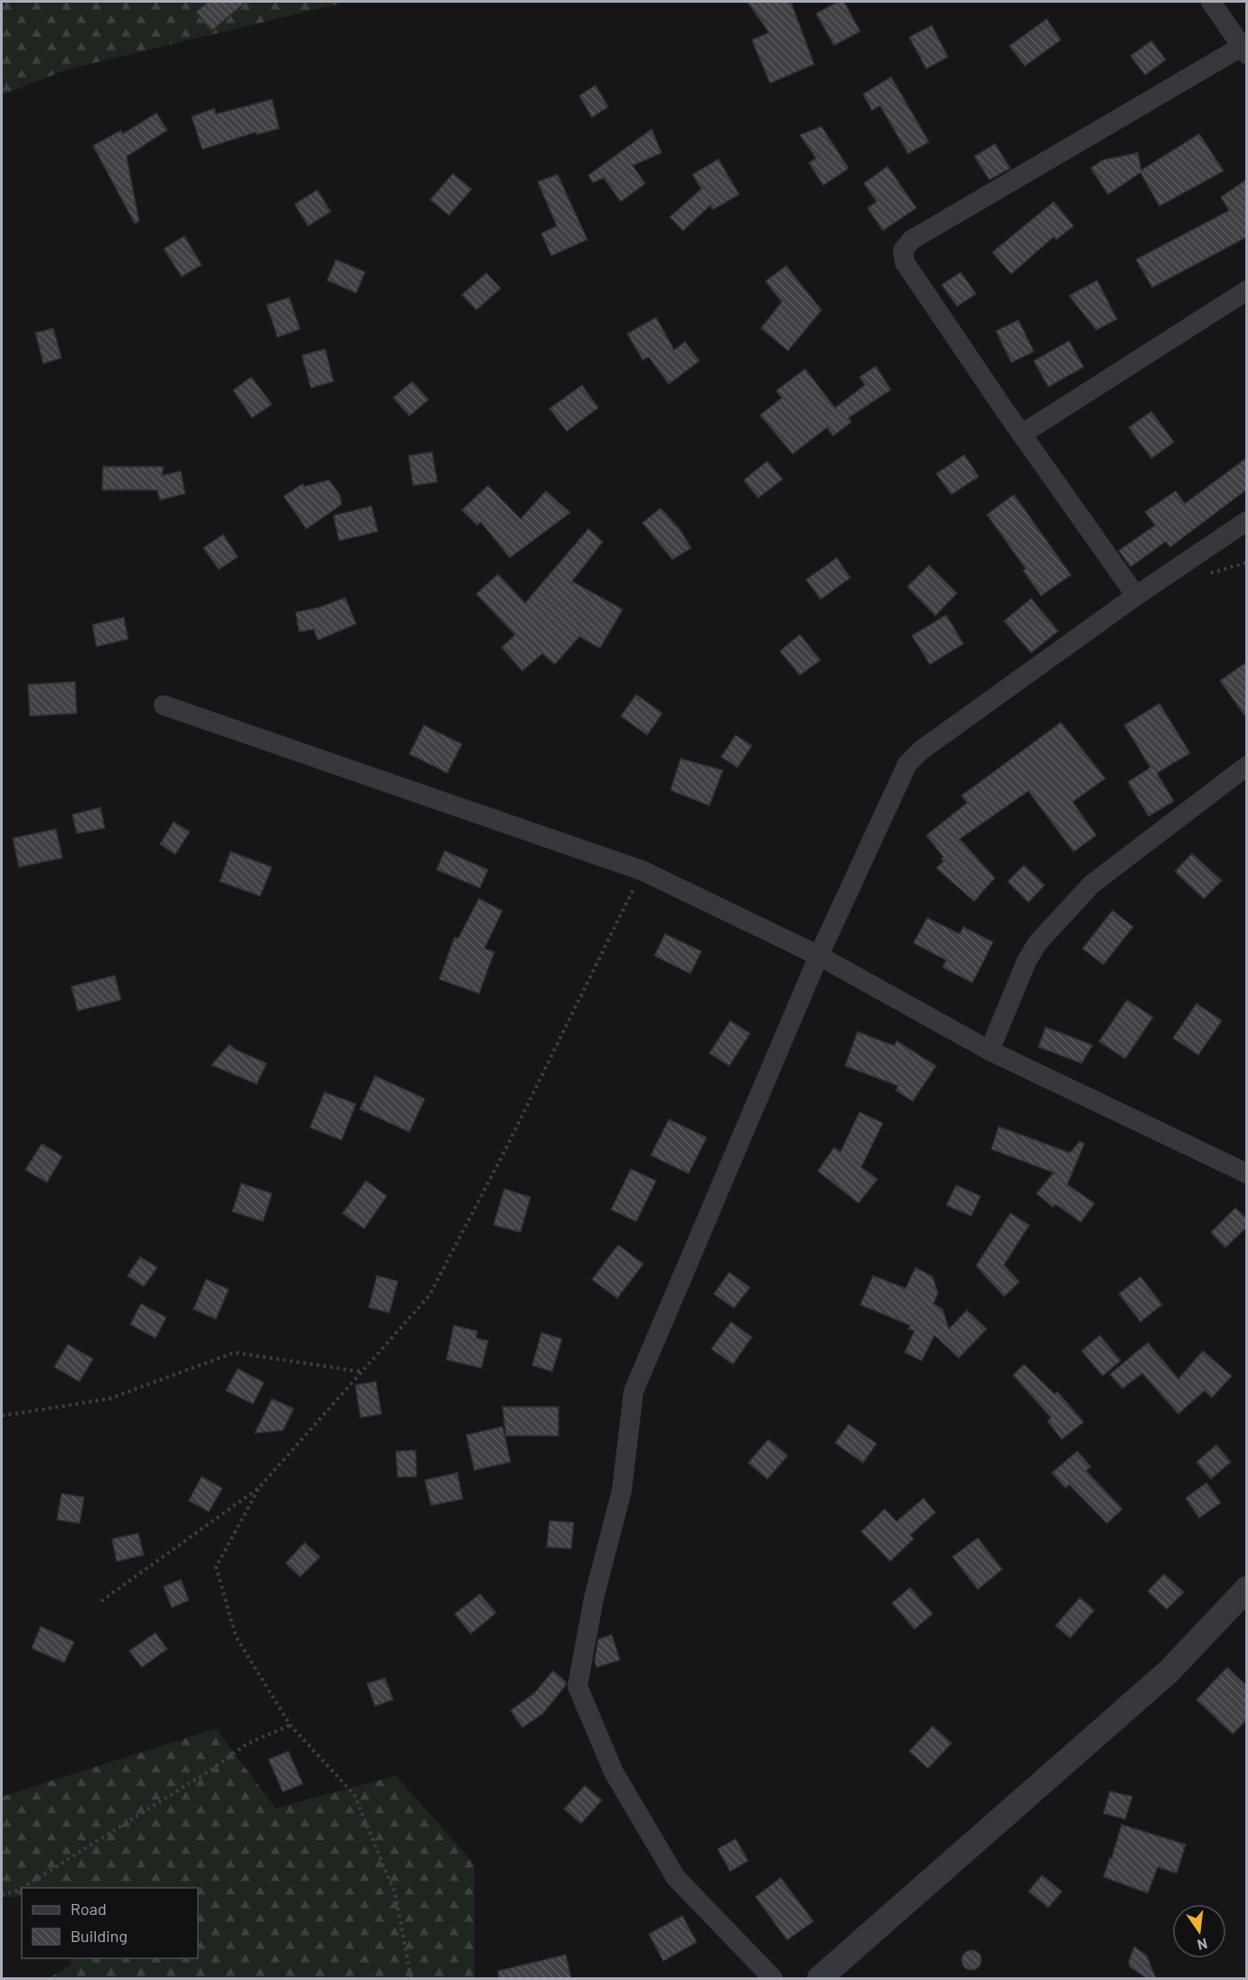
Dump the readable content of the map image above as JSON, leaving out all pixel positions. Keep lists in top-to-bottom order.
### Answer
{
  "legend": ["Road", "Building"],
  "north": "bottom"
}
